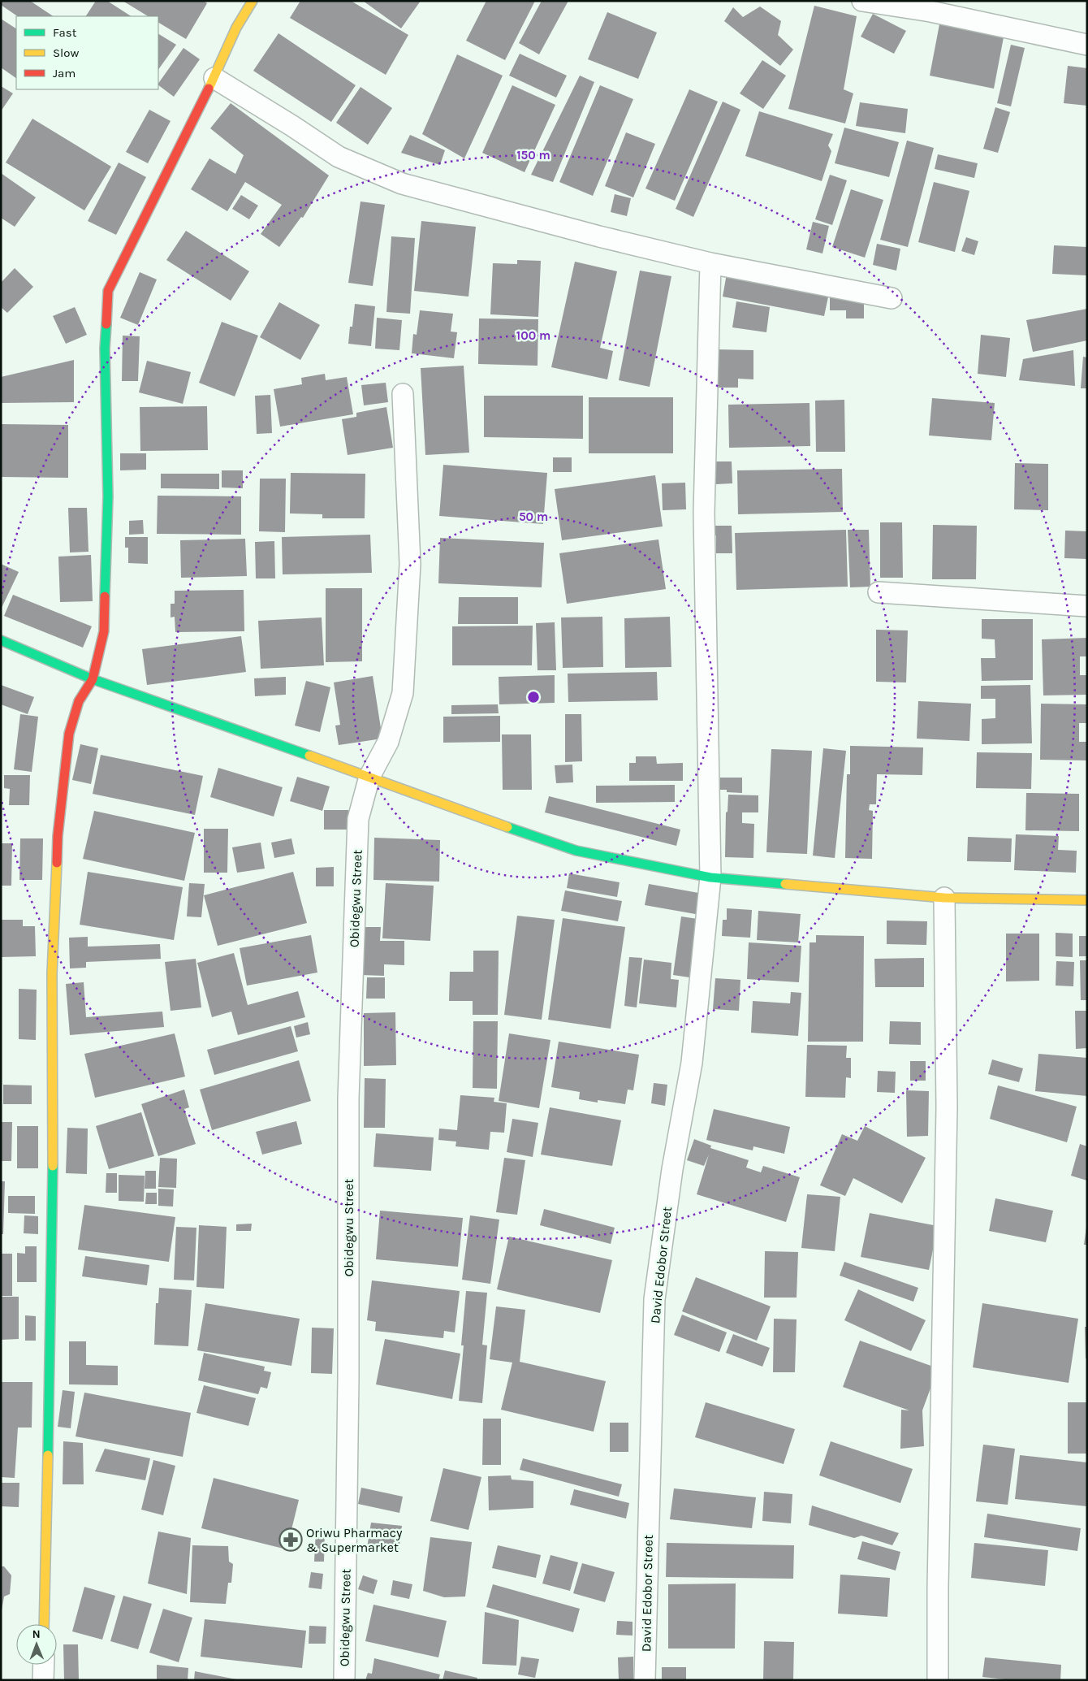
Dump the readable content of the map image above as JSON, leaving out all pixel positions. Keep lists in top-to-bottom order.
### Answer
{
  "streets": {
    "street": ["Obidegwu Street", "David Edobor Street"]
  },
  "places": {
    "pharmacy": ["Oriwu Pharmacy & Supermarket"]
  },
  "legend": ["Fast", "Slow", "Jam"],
  "north": "top",
  "rings": ["150 m", "100 m", "50 m"]
}
